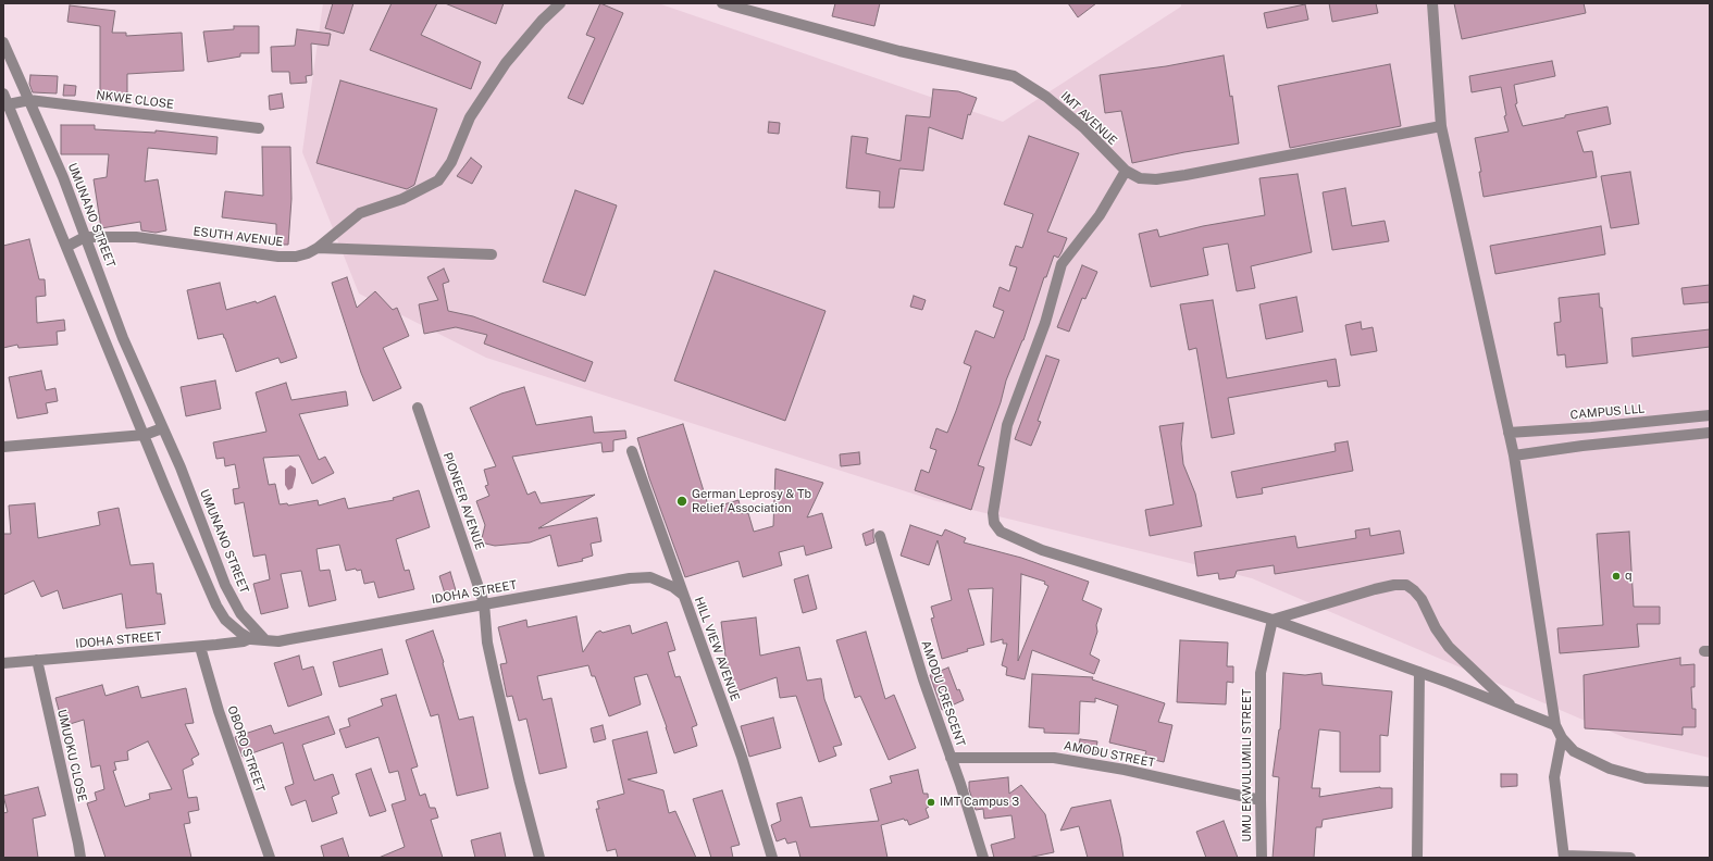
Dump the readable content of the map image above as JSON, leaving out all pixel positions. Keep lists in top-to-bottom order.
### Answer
{
  "streets": {
    "street": [
      "NKWE CLOSE",
      "IMT AVENUE",
      "UMUNANO STREET",
      "ESUTH AVENUE",
      "CAMPUS LLL",
      "PIONEER AVENUE",
      "IDOHA STREET",
      "HILL VIEW AVENUE",
      "AMODU CRESCENT",
      "OBORO STREET",
      "AMODU STREET",
      "UMUOKU CLOSE",
      "UMU EKWULUMILI STREET"
    ]
  },
  "crossings": [
    ["NKWE CLOSE", "UMUNANO STREET"],
    ["UMUNANO STREET", "ESUTH AVENUE"],
    ["UMUNANO STREET", "IDOHA STREET"],
    ["PIONEER AVENUE", "IDOHA STREET"],
    ["IDOHA STREET", "HILL VIEW AVENUE"],
    ["IDOHA STREET", "OBORO STREET"],
    ["IDOHA STREET", "UMUOKU CLOSE"],
    ["AMODU CRESCENT", "AMODU STREET"],
    ["AMODU STREET", "UMU EKWULUMILI STREET"]
  ],
  "places": ["German Leprosy & Tb Relief Association", "q", "IMT Campus 3"]
}
